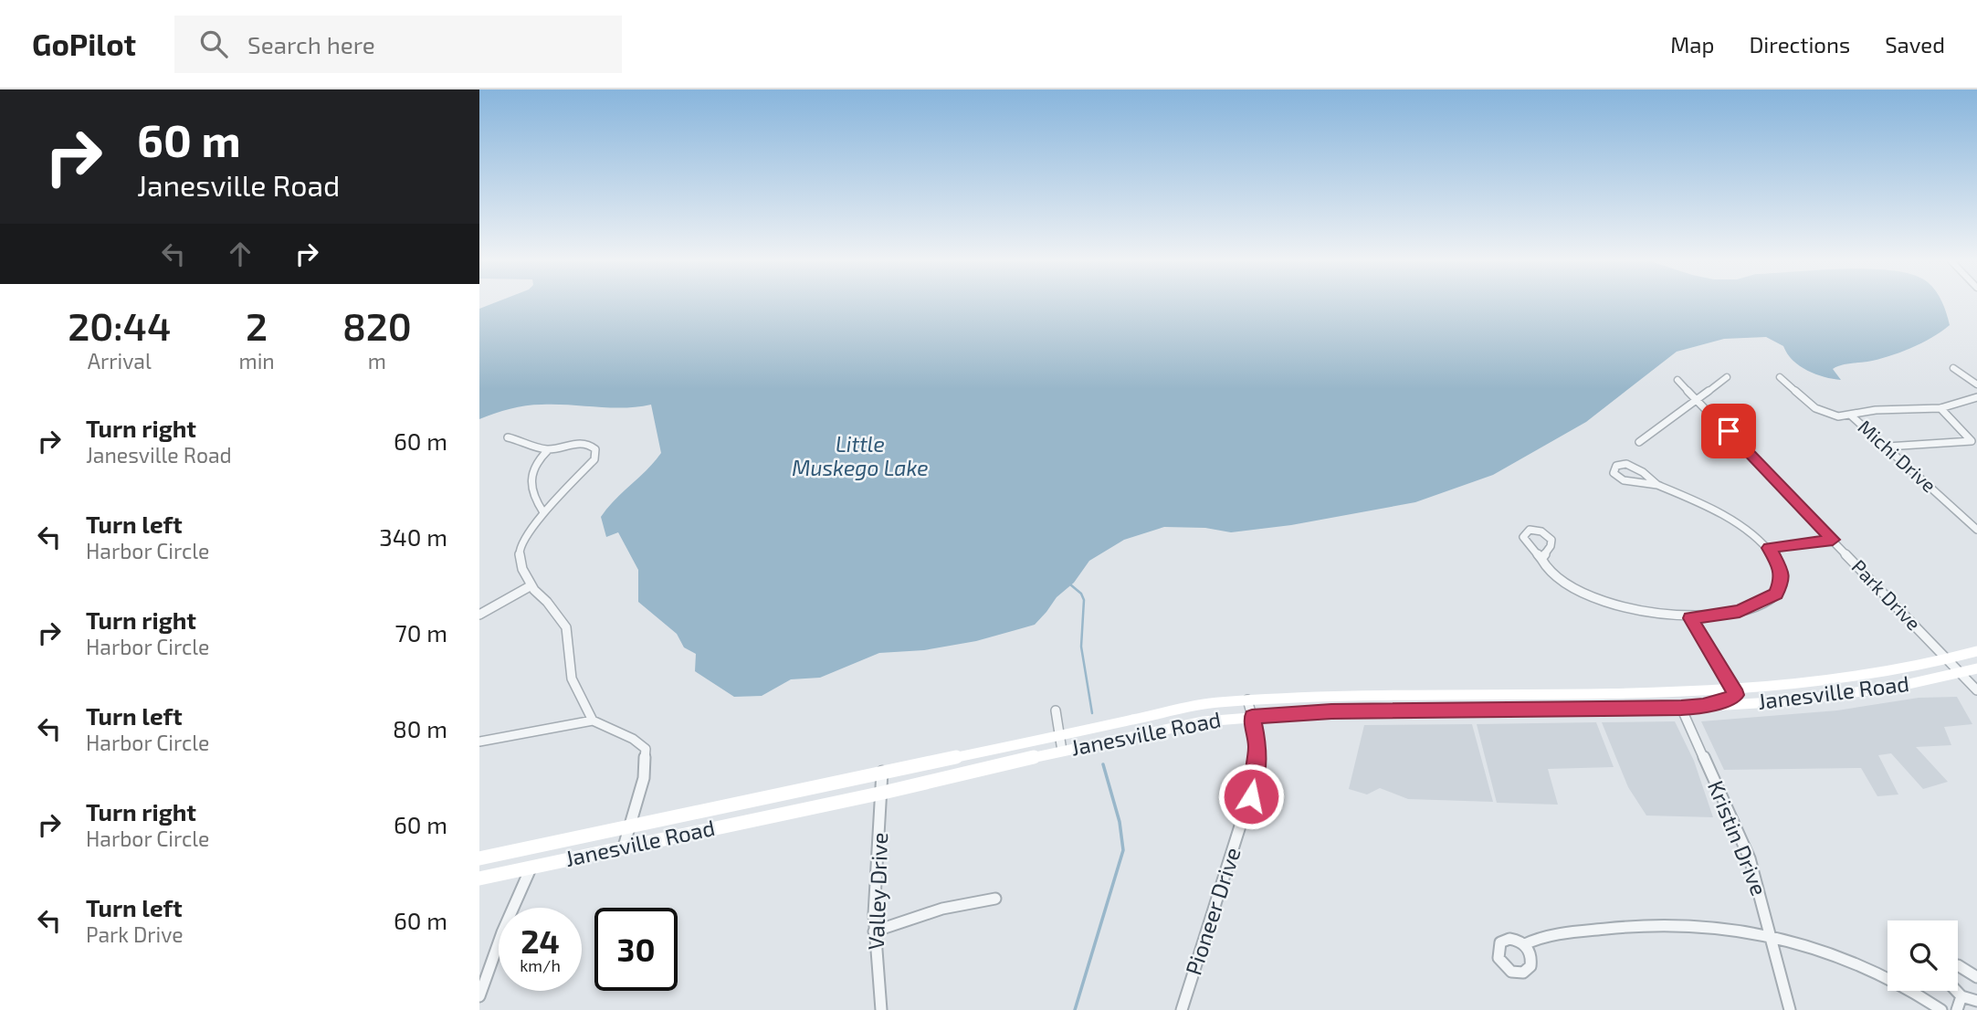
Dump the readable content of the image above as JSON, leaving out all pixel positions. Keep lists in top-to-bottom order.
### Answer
{
  "streets": {
    "main road": ["Janesville Road"],
    "street": [
      "Michi Drive",
      "Park Drive",
      "Kristin Drive",
      "Valley Drive",
      "Pioneer Drive"
    ]
  },
  "crossings": [
    ["Park Drive", "Janesville Road"],
    ["Janesville Road", "Kristin Drive"],
    ["Janesville Road", "Valley Drive"],
    ["Janesville Road", "Pioneer Drive"]
  ],
  "water": ["Little Muskego Lake"],
  "page": {
    "header": "GoPilot",
    "search": "Search here",
    "nav": ["Map", "Directions", "Saved"],
    "turn": ["60 m", "Janesville Road"],
    "eta": [
      "20:44",
      "Arrival",
      "2",
      "min",
      "820",
      "m"
    ],
    "list": [
      {
        "name": "Turn right",
        "note": "Janesville Road",
        "value": "60 m"
      },
      {
        "name": "Turn left",
        "note": "Harbor Circle",
        "value": "340 m"
      },
      {
        "name": "Turn right",
        "note": "Harbor Circle",
        "value": "70 m"
      },
      {
        "name": "Turn left",
        "note": "Harbor Circle",
        "value": "80 m"
      },
      {
        "name": "Turn right",
        "note": "Harbor Circle",
        "value": "60 m"
      },
      {
        "name": "Turn left",
        "note": "Park Drive",
        "value": "60 m"
      }
    ],
    "speed": "24 km/h",
    "limit": "30"
  }
}
